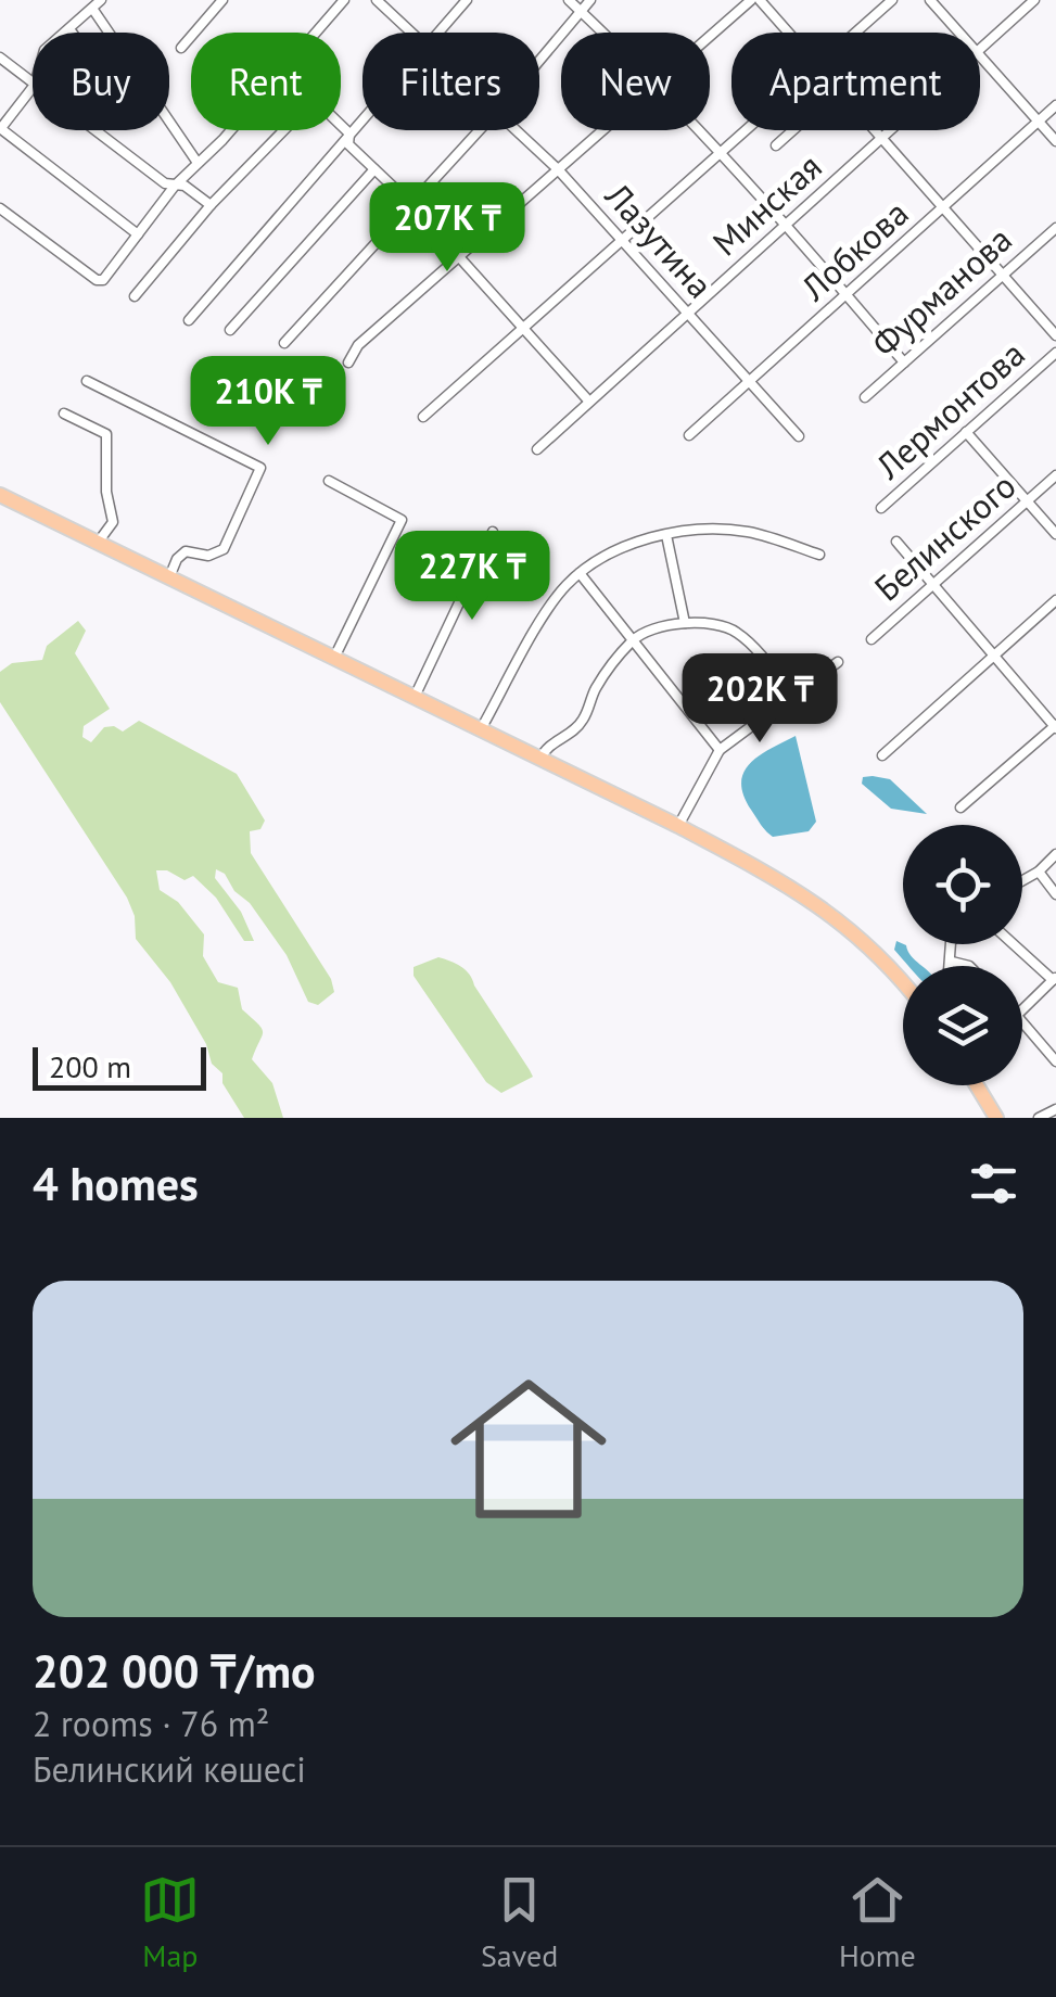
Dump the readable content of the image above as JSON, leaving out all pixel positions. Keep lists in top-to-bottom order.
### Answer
{
  "streets": {
    "street": [
      "Минская",
      "Лазутина",
      "Лобкова",
      "Фурманова",
      "Лермонтова",
      "Белинского"
    ]
  },
  "crossings": [
    ["Минская", "Лазутина"],
    ["Лазутина", "Лобкова"]
  ],
  "scale_bar": "200 m",
  "page": {
    "chip": [
      "Buy",
      "Rent",
      "Filters",
      "New",
      "Apartment"
    ],
    "price": [
      "207K ₸",
      "210K ₸",
      "227K ₸",
      "202K ₸"
    ],
    "scale": "200 m",
    "heading": "4 homes",
    "list": [
      {
        "name": "202 000 ₸/mo",
        "note": "2 rooms · 76 m² · Белинский көшесі"
      }
    ],
    "tabs": ["Map", "Saved", "Home"]
  }
}
